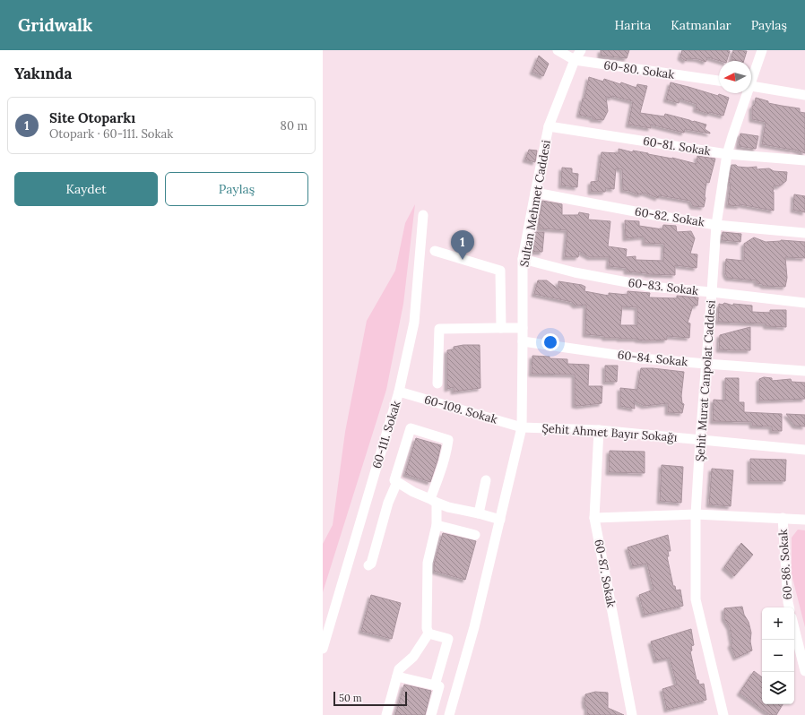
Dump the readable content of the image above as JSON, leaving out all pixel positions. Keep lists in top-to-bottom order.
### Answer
{
  "streets": {
    "street": [
      "60-80. Sokak",
      "60-81. Sokak",
      "Sultan Mehmet Caddesi",
      "60-82. Sokak",
      "60-83. Sokak",
      "60-84. Sokak",
      "Şehit Murat Canpolat Caddesi",
      "60-109. Sokak",
      "Şehit Ahmet Bayır Sokağı",
      "60-111. Sokak",
      "60-86. Sokak",
      "60-87. Sokak"
    ]
  },
  "crossings": [
    ["60-80. Sokak", "Sultan Mehmet Caddesi"],
    ["60-81. Sokak", "Sultan Mehmet Caddesi"],
    ["60-81. Sokak", "Şehit Murat Canpolat Caddesi"],
    ["Sultan Mehmet Caddesi", "60-82. Sokak"],
    ["Sultan Mehmet Caddesi", "60-83. Sokak"],
    ["Sultan Mehmet Caddesi", "60-84. Sokak"],
    ["Sultan Mehmet Caddesi", "60-109. Sokak"],
    ["Sultan Mehmet Caddesi", "Şehit Ahmet Bayır Sokağı"],
    ["60-82. Sokak", "Şehit Murat Canpolat Caddesi"],
    ["60-83. Sokak", "Şehit Murat Canpolat Caddesi"],
    ["60-84. Sokak", "Şehit Murat Canpolat Caddesi"],
    ["Şehit Murat Canpolat Caddesi", "Şehit Ahmet Bayır Sokağı"],
    ["60-109. Sokak", "Şehit Ahmet Bayır Sokağı"],
    ["60-109. Sokak", "60-111. Sokak"],
    ["Şehit Ahmet Bayır Sokağı", "60-87. Sokak"]
  ],
  "scale_bar": "50 m",
  "north": "left",
  "page": {
    "header": "Gridwalk",
    "nav": ["Harita", "Katmanlar", "Paylaş"],
    "heading": "Yakında",
    "list": [
      {
        "mark": "1",
        "name": "Site Otoparkı",
        "note": "Otopark · 60-111. Sokak",
        "value": "80 m"
      }
    ],
    "buttons": ["Kaydet", "Paylaş"],
    "pins": "1",
    "map_buttons": ["+", "−"],
    "scale": "50 m"
  }
}
